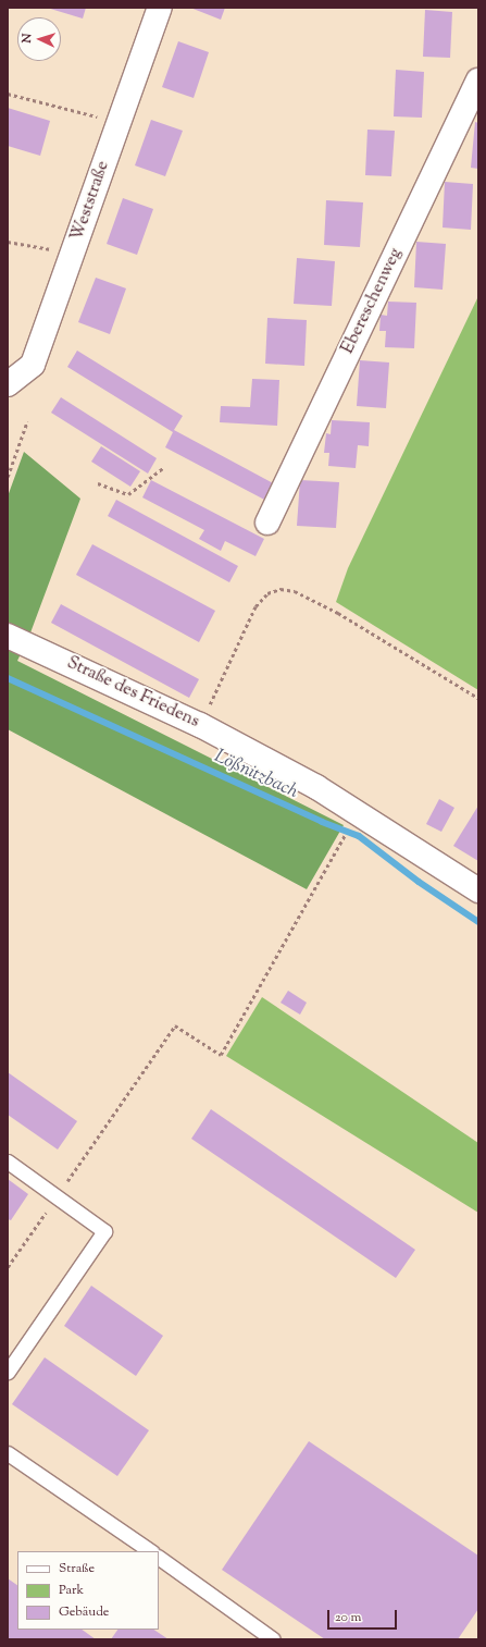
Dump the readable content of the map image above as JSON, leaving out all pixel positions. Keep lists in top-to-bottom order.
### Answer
{
  "streets": {
    "street": ["Weststraße", "Ebereschenweg", "Straße des Friedens"]
  },
  "water": ["Lößnitzbach"],
  "legend": ["Straße", "Park", "Gebäude"],
  "scale_bar": "20 m",
  "north": "left"
}
